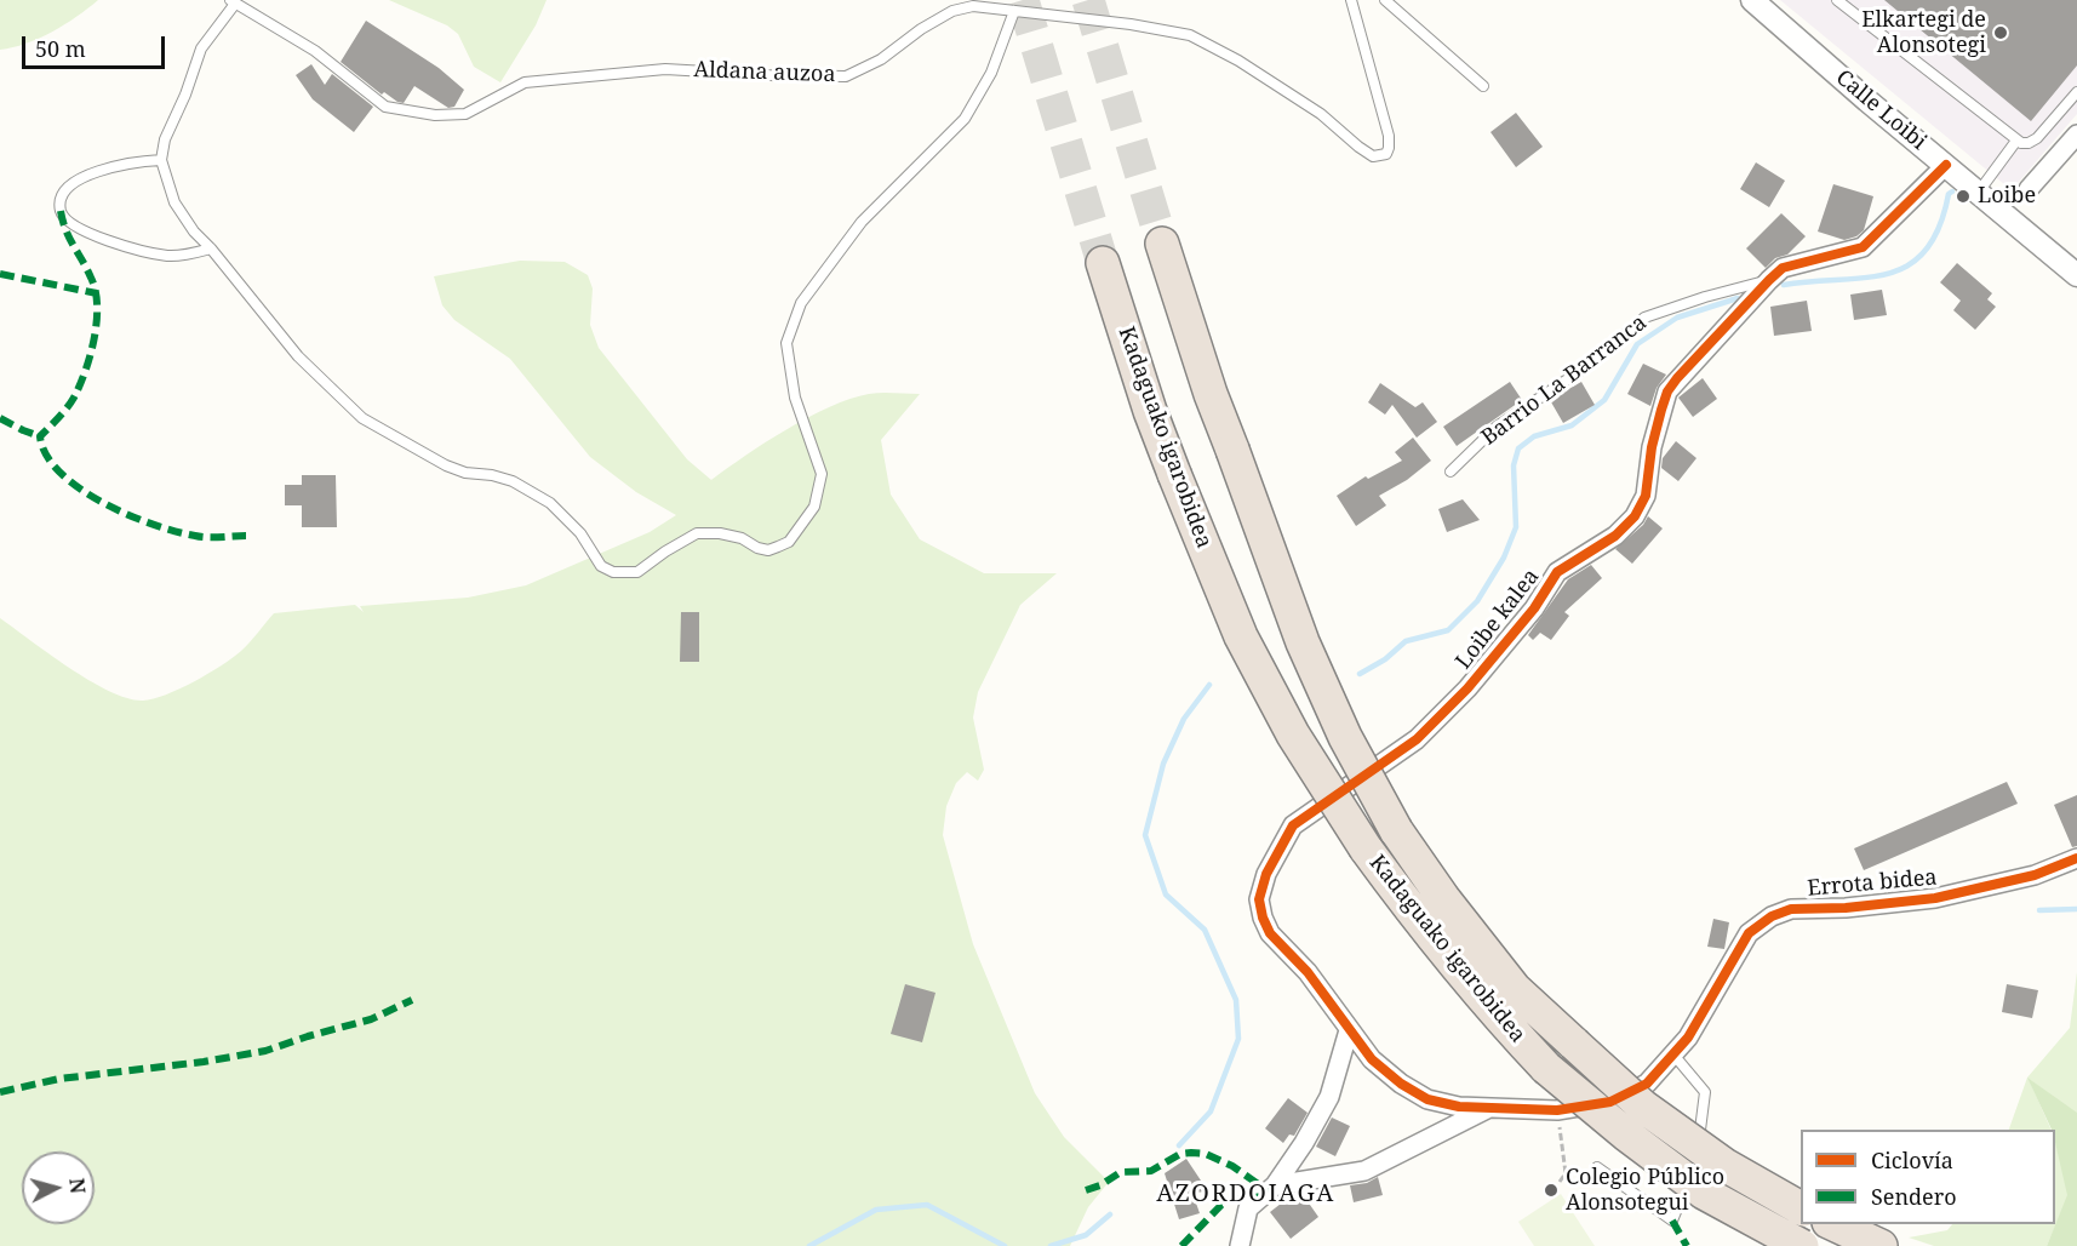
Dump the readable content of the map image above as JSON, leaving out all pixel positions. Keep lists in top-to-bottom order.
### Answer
{
  "streets": {
    "highway": ["Kadaguako igarobidea"],
    "street": ["Calle Loibi", "Loibe kalea", "Errota bidea"],
    "lane": ["Aldana auzoa", "Barrio La Barranca"]
  },
  "crossings": [
    ["Calle Loibi", "Loibe kalea"],
    ["Barrio La Barranca", "Loibe kalea"],
    ["Loibe kalea", "Errota bidea"]
  ],
  "districts": ["AZORDOIAGA"],
  "places": ["Elkartegi de Alonsotegi", "Loibe", "Colegio Público Alonsotegui"],
  "legend": ["Ciclovía", "Sendero"],
  "scale_bar": "50 m",
  "north": "right"
}
